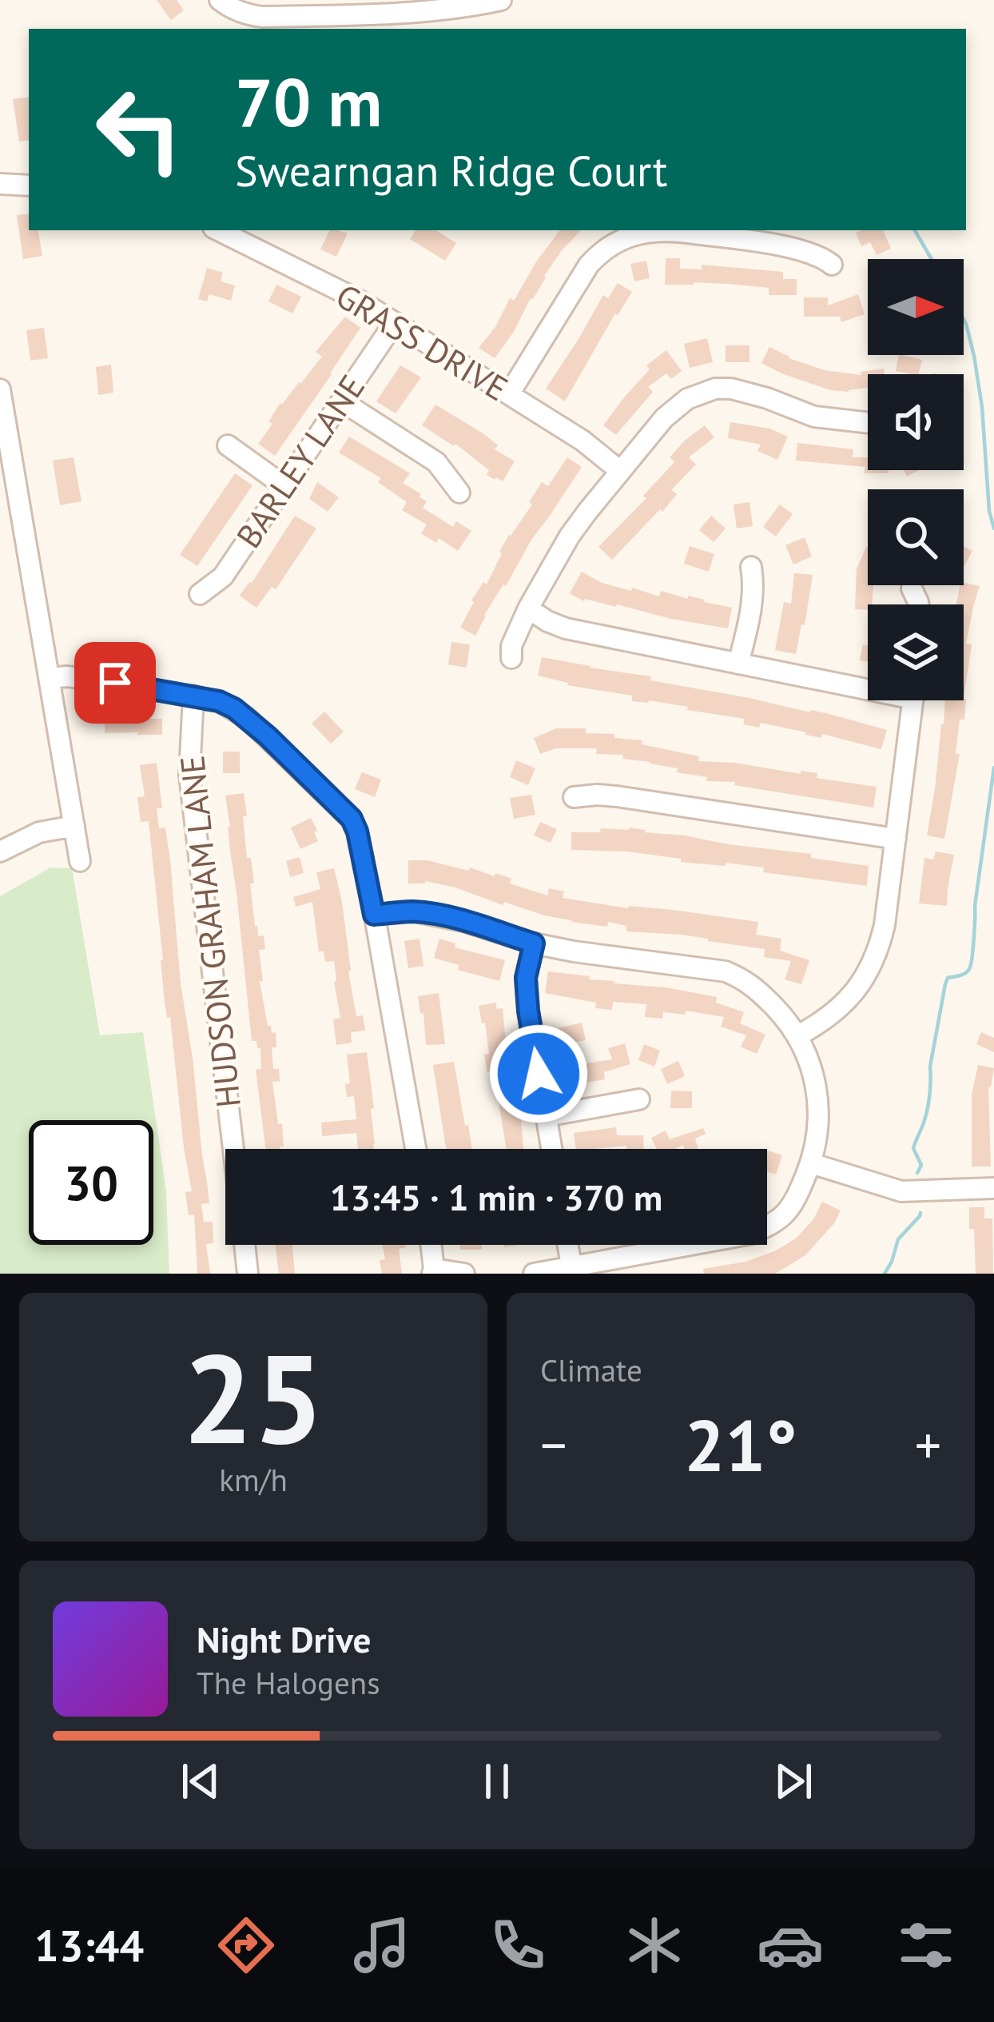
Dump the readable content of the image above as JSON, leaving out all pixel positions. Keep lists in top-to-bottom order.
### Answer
{
  "streets": {
    "street": ["GRASS DRIVE", "BARLEY LANE", "HUDSON GRAHAM LANE"]
  },
  "crossings": [
    ["GRASS DRIVE", "BARLEY LANE"]
  ],
  "north": "right",
  "page": {
    "turn": ["70 m", "Swearngan Ridge Court"],
    "limit": "30",
    "trip": "13:45 · 1 min · 370 m",
    "tile": [
      ["25", "km/h"],
      "Climate"
    ],
    "heat": ["−", "21°", "+"],
    "song": ["Night Drive", "The Halogens"],
    "tabs": "13:44"
  }
}
